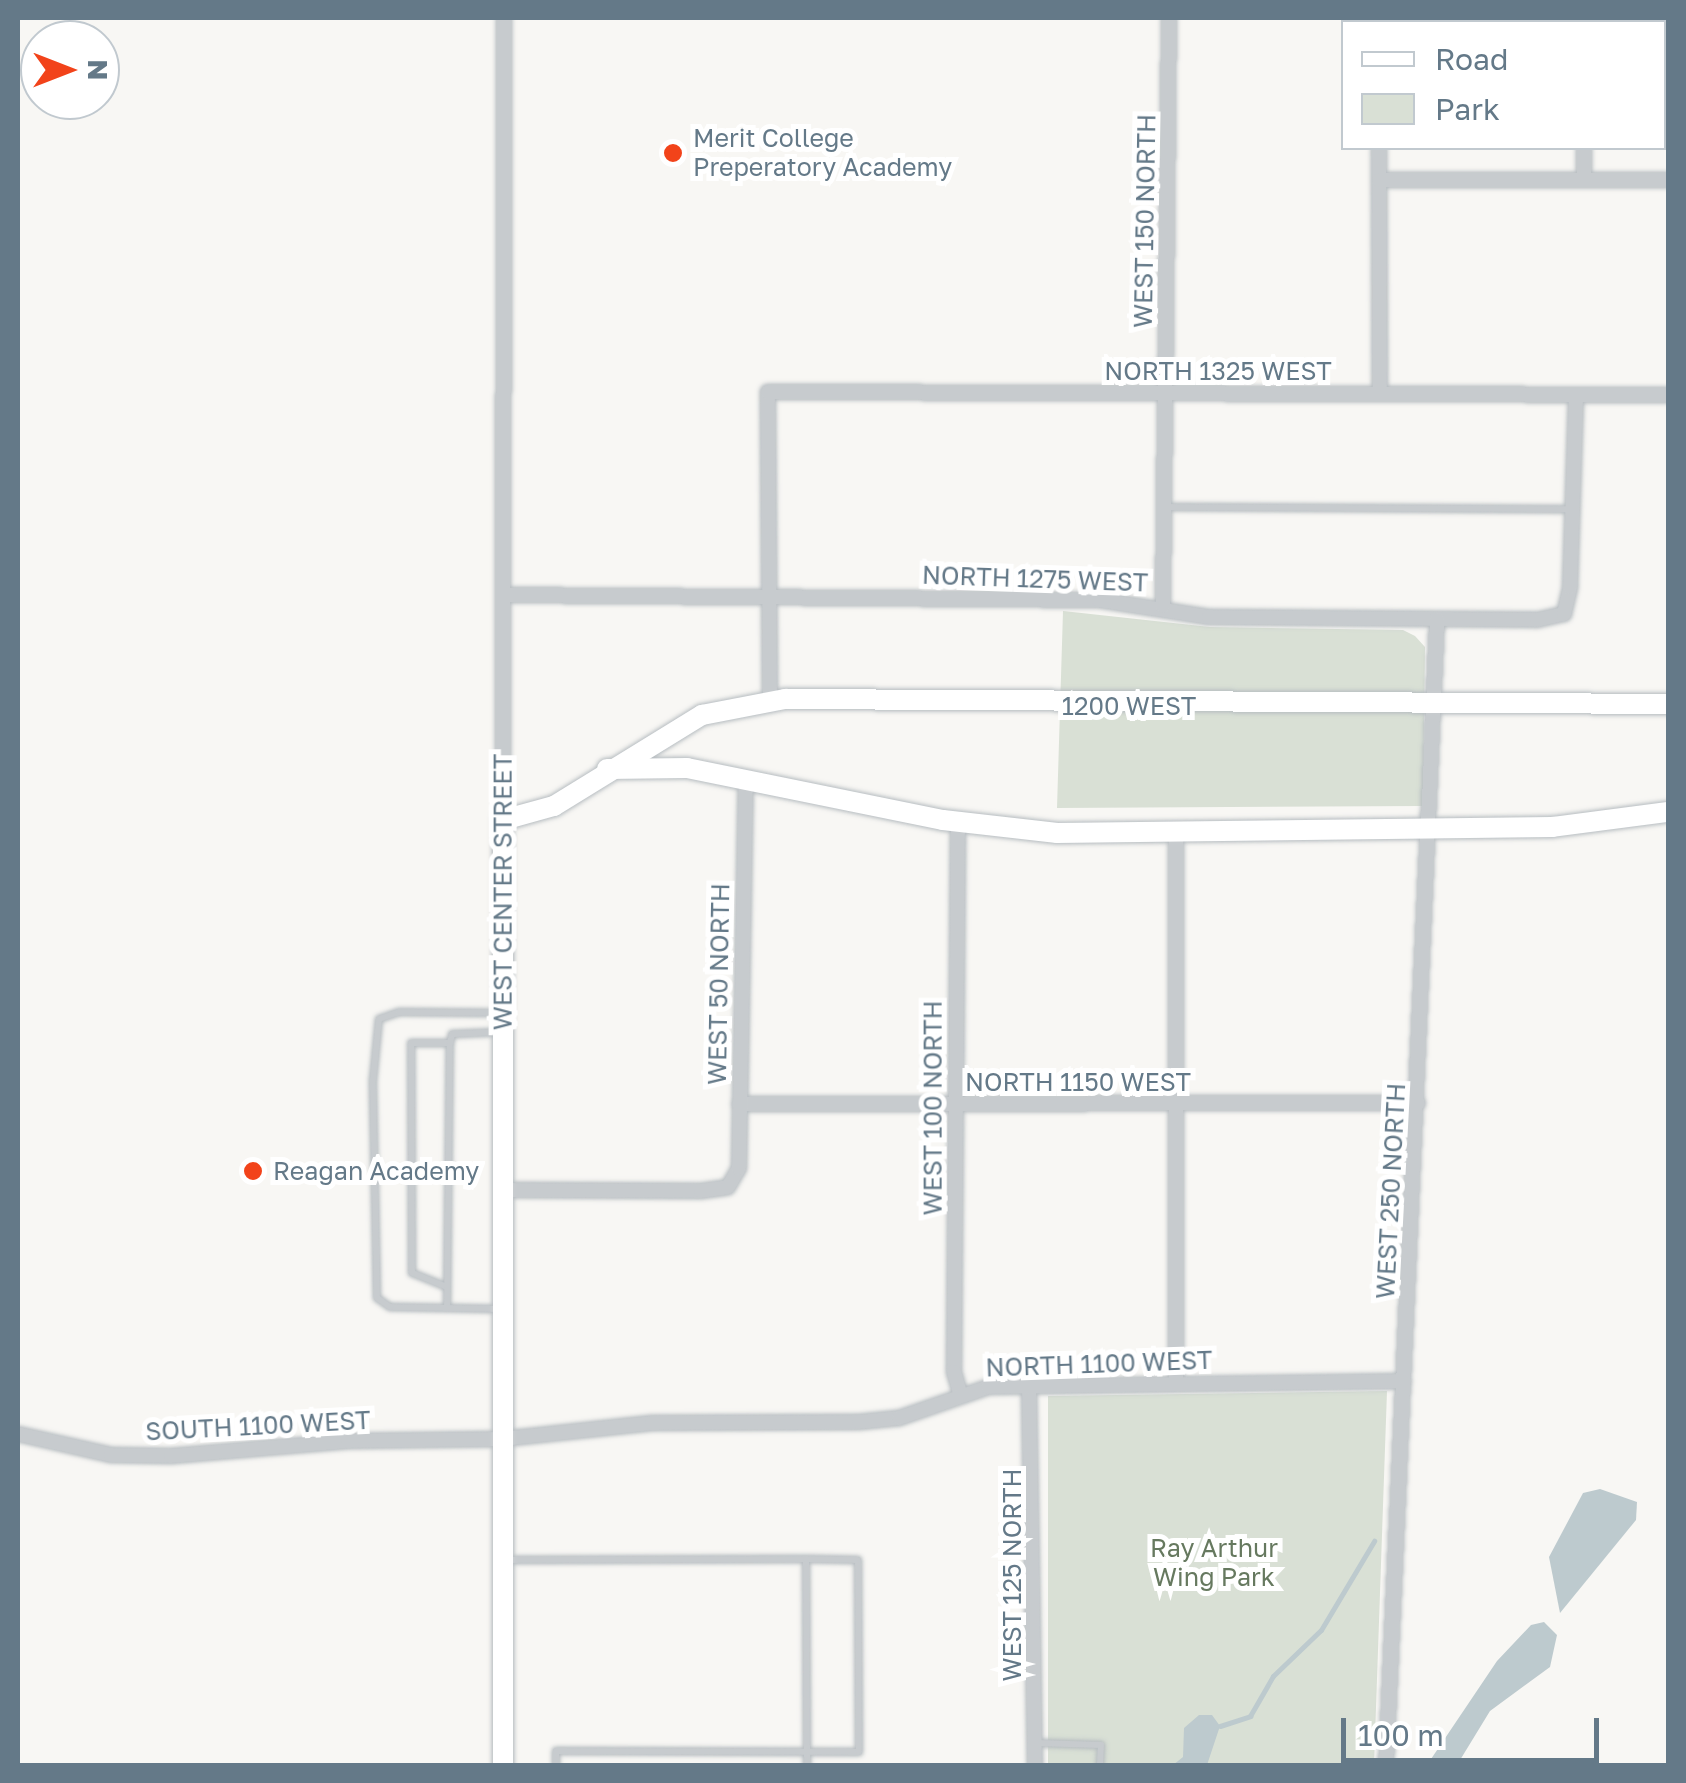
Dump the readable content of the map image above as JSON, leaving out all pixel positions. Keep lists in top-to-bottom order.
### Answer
{
  "streets": {
    "street": [
      "WEST 150 NORTH",
      "NORTH 1325 WEST",
      "NORTH 1275 WEST",
      "1200 WEST",
      "WEST CENTER STREET",
      "WEST 50 NORTH",
      "NORTH 1150 WEST",
      "WEST 100 NORTH",
      "WEST 250 NORTH",
      "NORTH 1100 WEST",
      "SOUTH 1100 WEST",
      "WEST 125 NORTH"
    ]
  },
  "crossings": [
    ["WEST 150 NORTH", "NORTH 1325 WEST"],
    ["WEST 150 NORTH", "NORTH 1275 WEST"],
    ["NORTH 1325 WEST", "NORTH 1275 WEST"],
    ["NORTH 1275 WEST", "WEST CENTER STREET"],
    ["NORTH 1275 WEST", "WEST 250 NORTH"],
    ["1200 WEST", "WEST CENTER STREET"],
    ["1200 WEST", "WEST 250 NORTH"],
    ["WEST CENTER STREET", "WEST 50 NORTH"],
    ["WEST CENTER STREET", "NORTH 1100 WEST"],
    ["WEST CENTER STREET", "SOUTH 1100 WEST"],
    ["WEST 50 NORTH", "NORTH 1150 WEST"],
    ["NORTH 1150 WEST", "WEST 100 NORTH"],
    ["NORTH 1150 WEST", "WEST 250 NORTH"],
    ["WEST 100 NORTH", "NORTH 1100 WEST"],
    ["WEST 250 NORTH", "NORTH 1100 WEST"],
    ["NORTH 1100 WEST", "SOUTH 1100 WEST"],
    ["NORTH 1100 WEST", "WEST 125 NORTH"]
  ],
  "parks": ["Ray Arthur Wing Park"],
  "places": ["Merit College Preperatory Academy", "Reagan Academy"],
  "legend": ["Road", "Park"],
  "scale_bar": "100 m",
  "north": "right"
}
